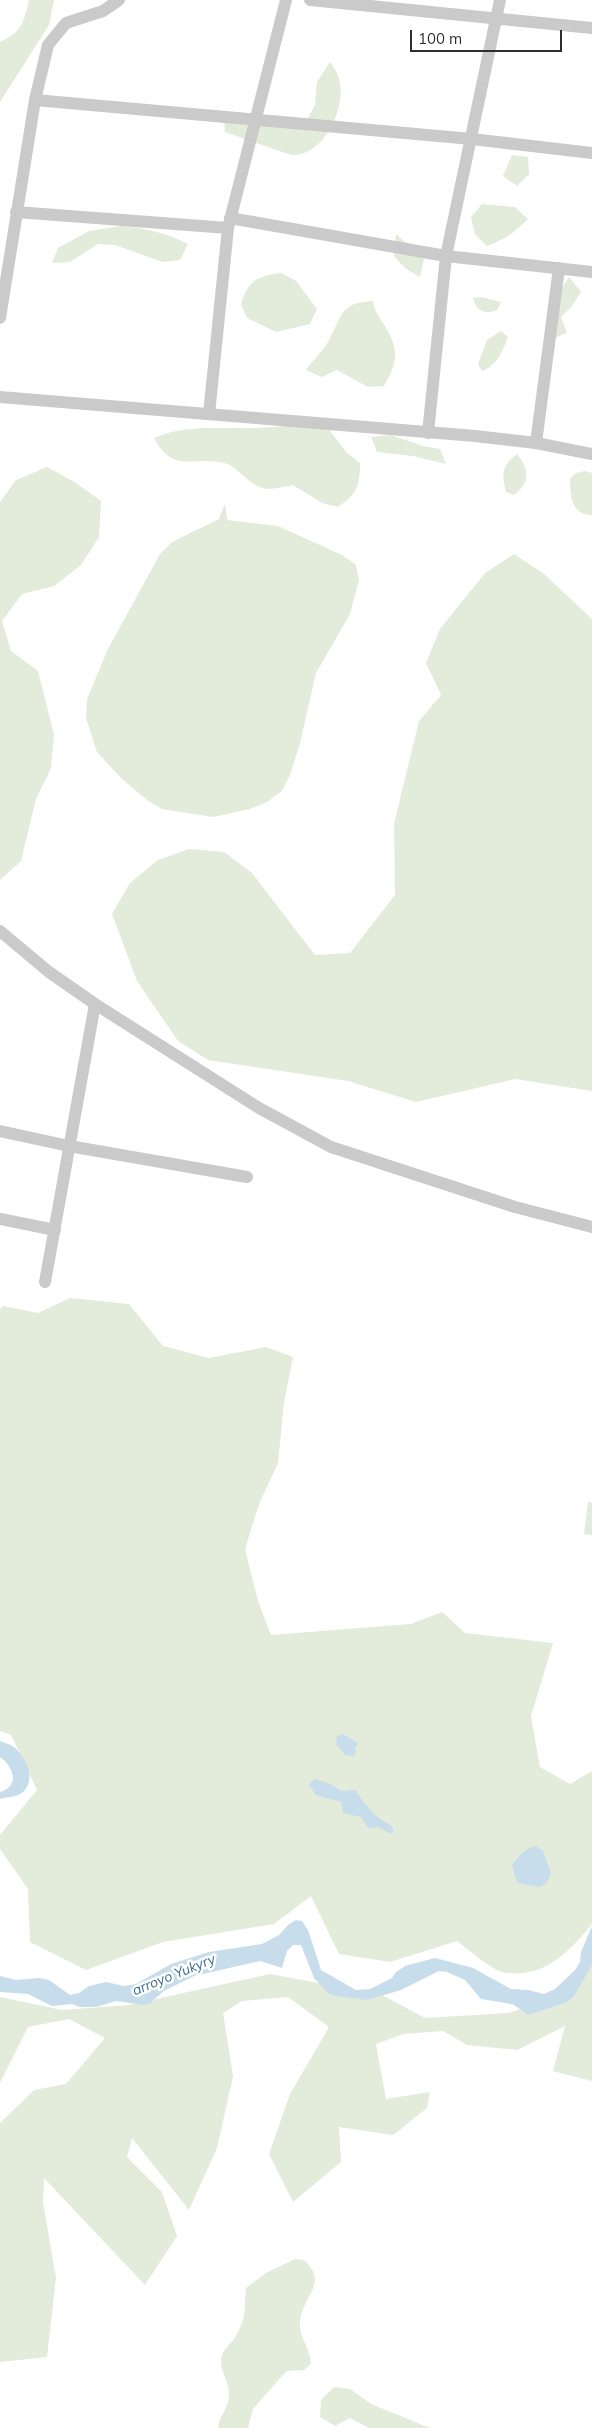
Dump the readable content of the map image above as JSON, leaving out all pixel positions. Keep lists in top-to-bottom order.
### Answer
{
  "water": ["arroyo Yukyry"],
  "scale_bar": "100 m"
}
